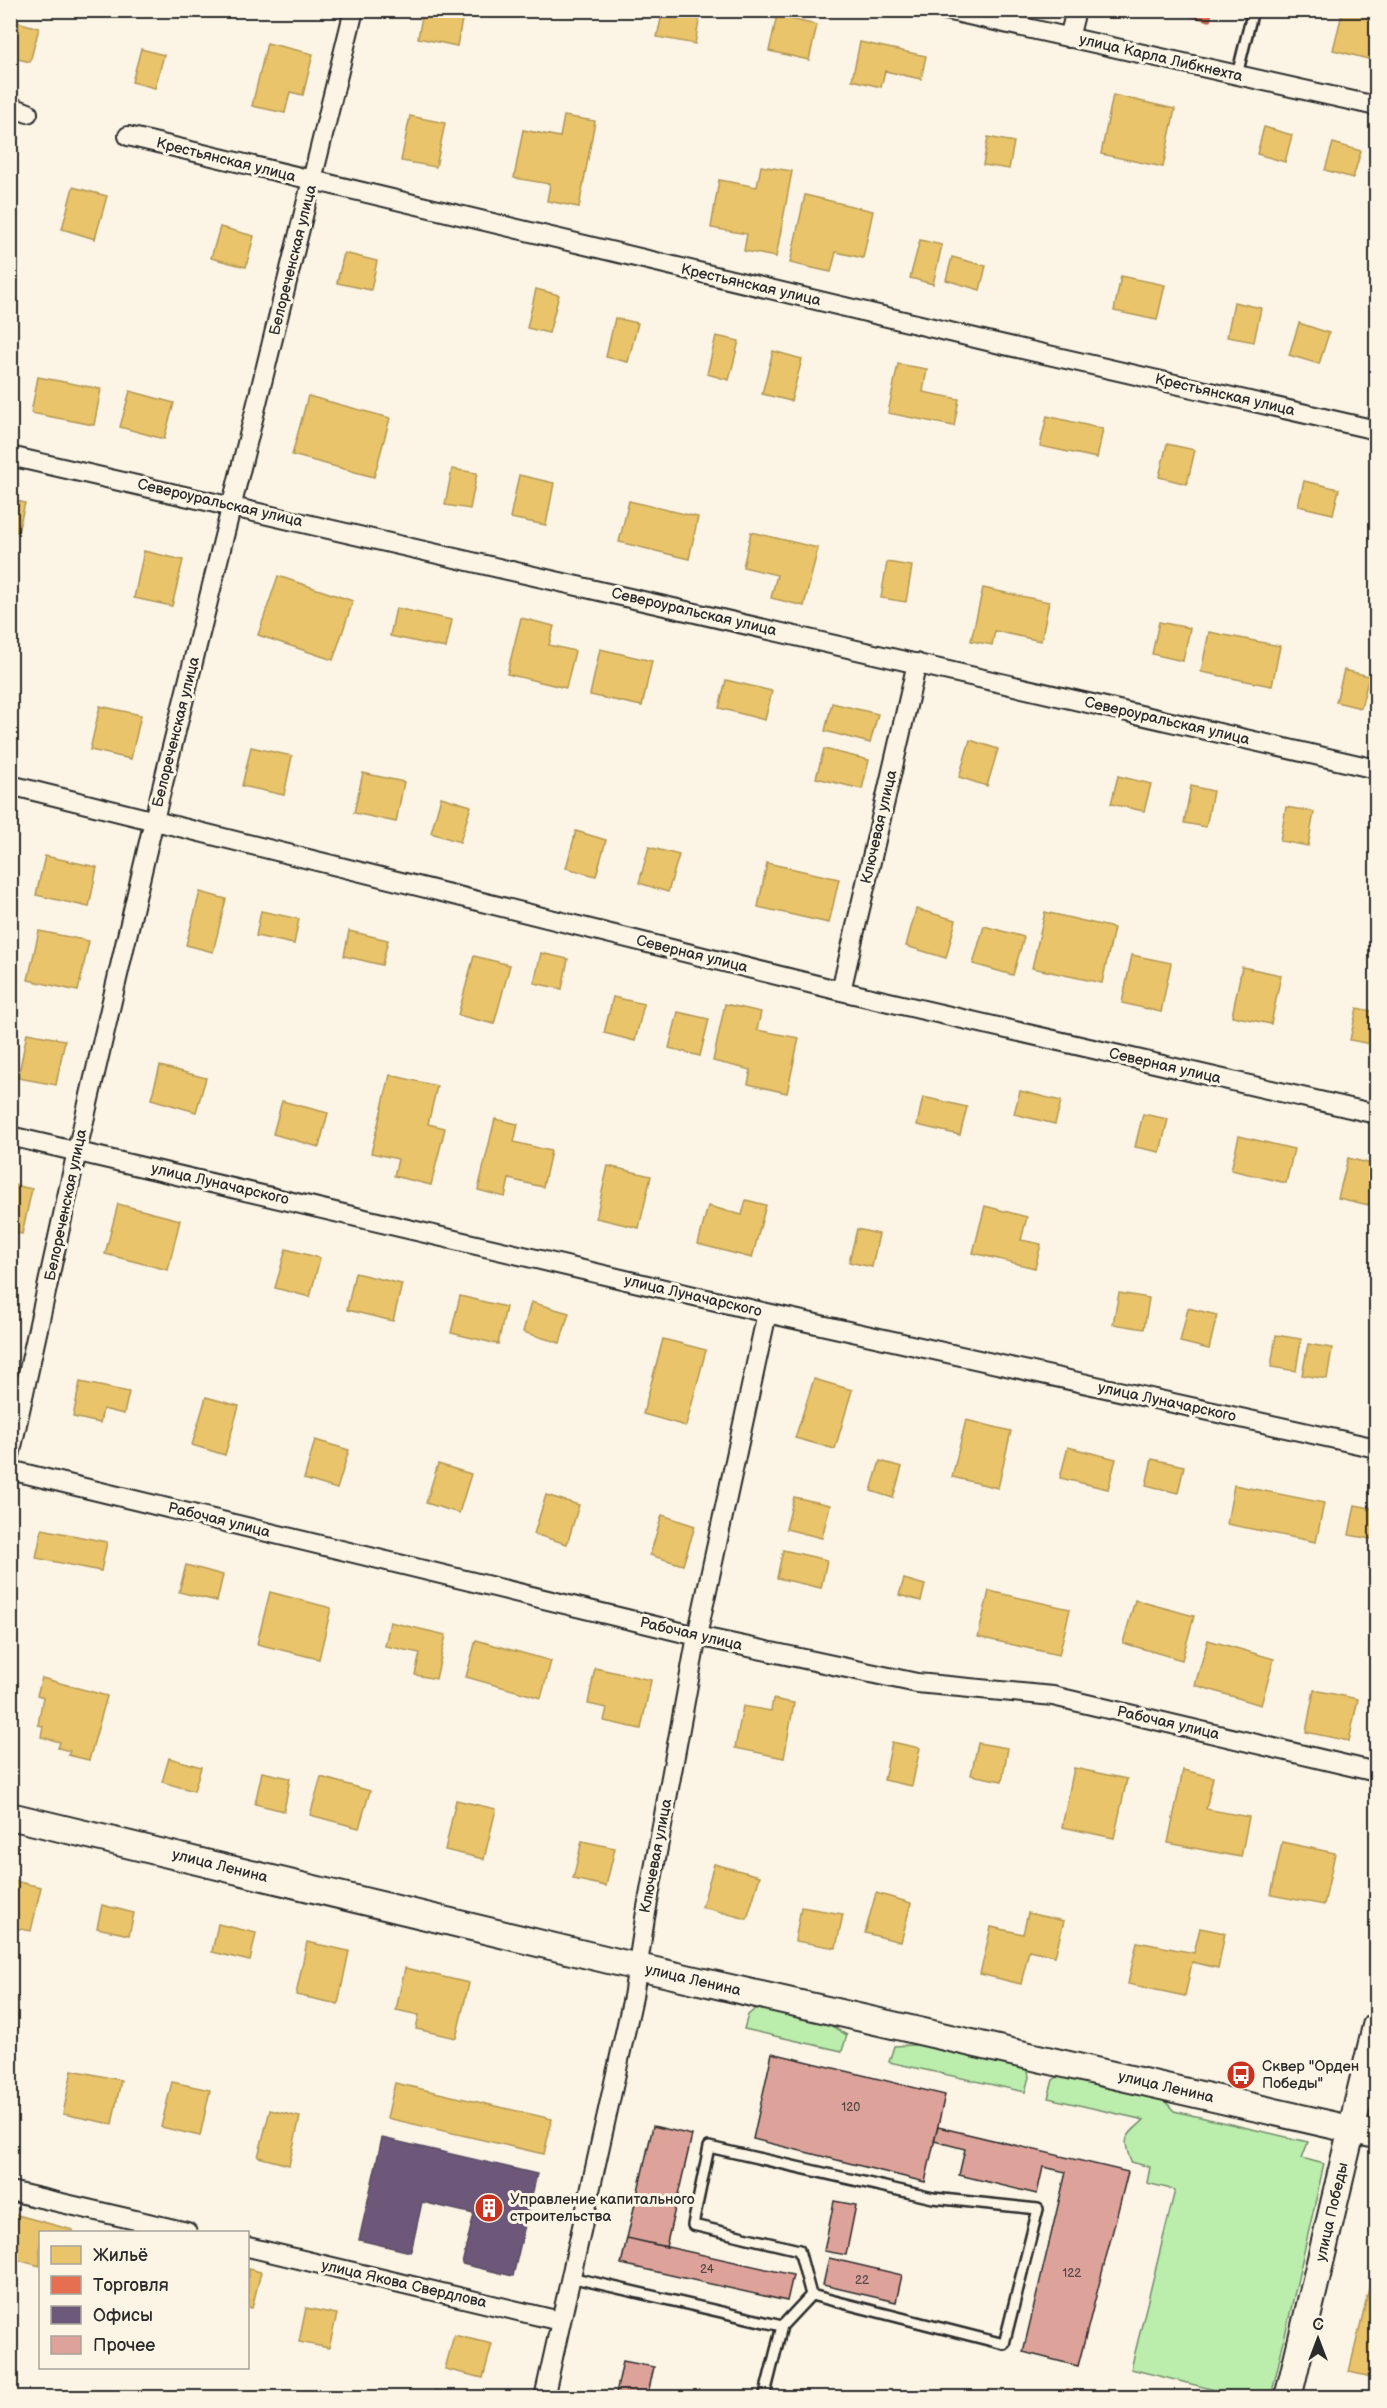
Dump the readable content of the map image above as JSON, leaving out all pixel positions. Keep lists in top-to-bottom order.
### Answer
{
  "streets": {
    "main road": ["улица Ленина", "улица Победы"],
    "street": [
      "улица Карла Либкнехта",
      "Крестьянская улица",
      "Белореченская улица",
      "Североуральская улица",
      "Ключевая улица",
      "Северная улица",
      "улица Луначарского",
      "Рабочая улица",
      "улица Якова Свердлова"
    ]
  },
  "crossings": [
    ["Крестьянская улица", "Белореченская улица"],
    ["Белореченская улица", "Североуральская улица"],
    ["Белореченская улица", "Северная улица"],
    ["Белореченская улица", "улица Луначарского"],
    ["Североуральская улица", "Ключевая улица"],
    ["Ключевая улица", "Северная улица"],
    ["Ключевая улица", "улица Луначарского"],
    ["Ключевая улица", "Рабочая улица"],
    ["Ключевая улица", "улица Ленина"],
    ["Ключевая улица", "улица Якова Свердлова"],
    ["улица Ленина", "улица Победы"]
  ],
  "places": {
    "bus stop": ["Сквер \"Орден Победы\""],
    "building": ["Управление капитального строительства"]
  },
  "house_numbers": [
    "120",
    "24",
    "122",
    "22"
  ],
  "legend": [
    "Жильё",
    "Торговля",
    "Офисы",
    "Прочее"
  ],
  "north": "top"
}
